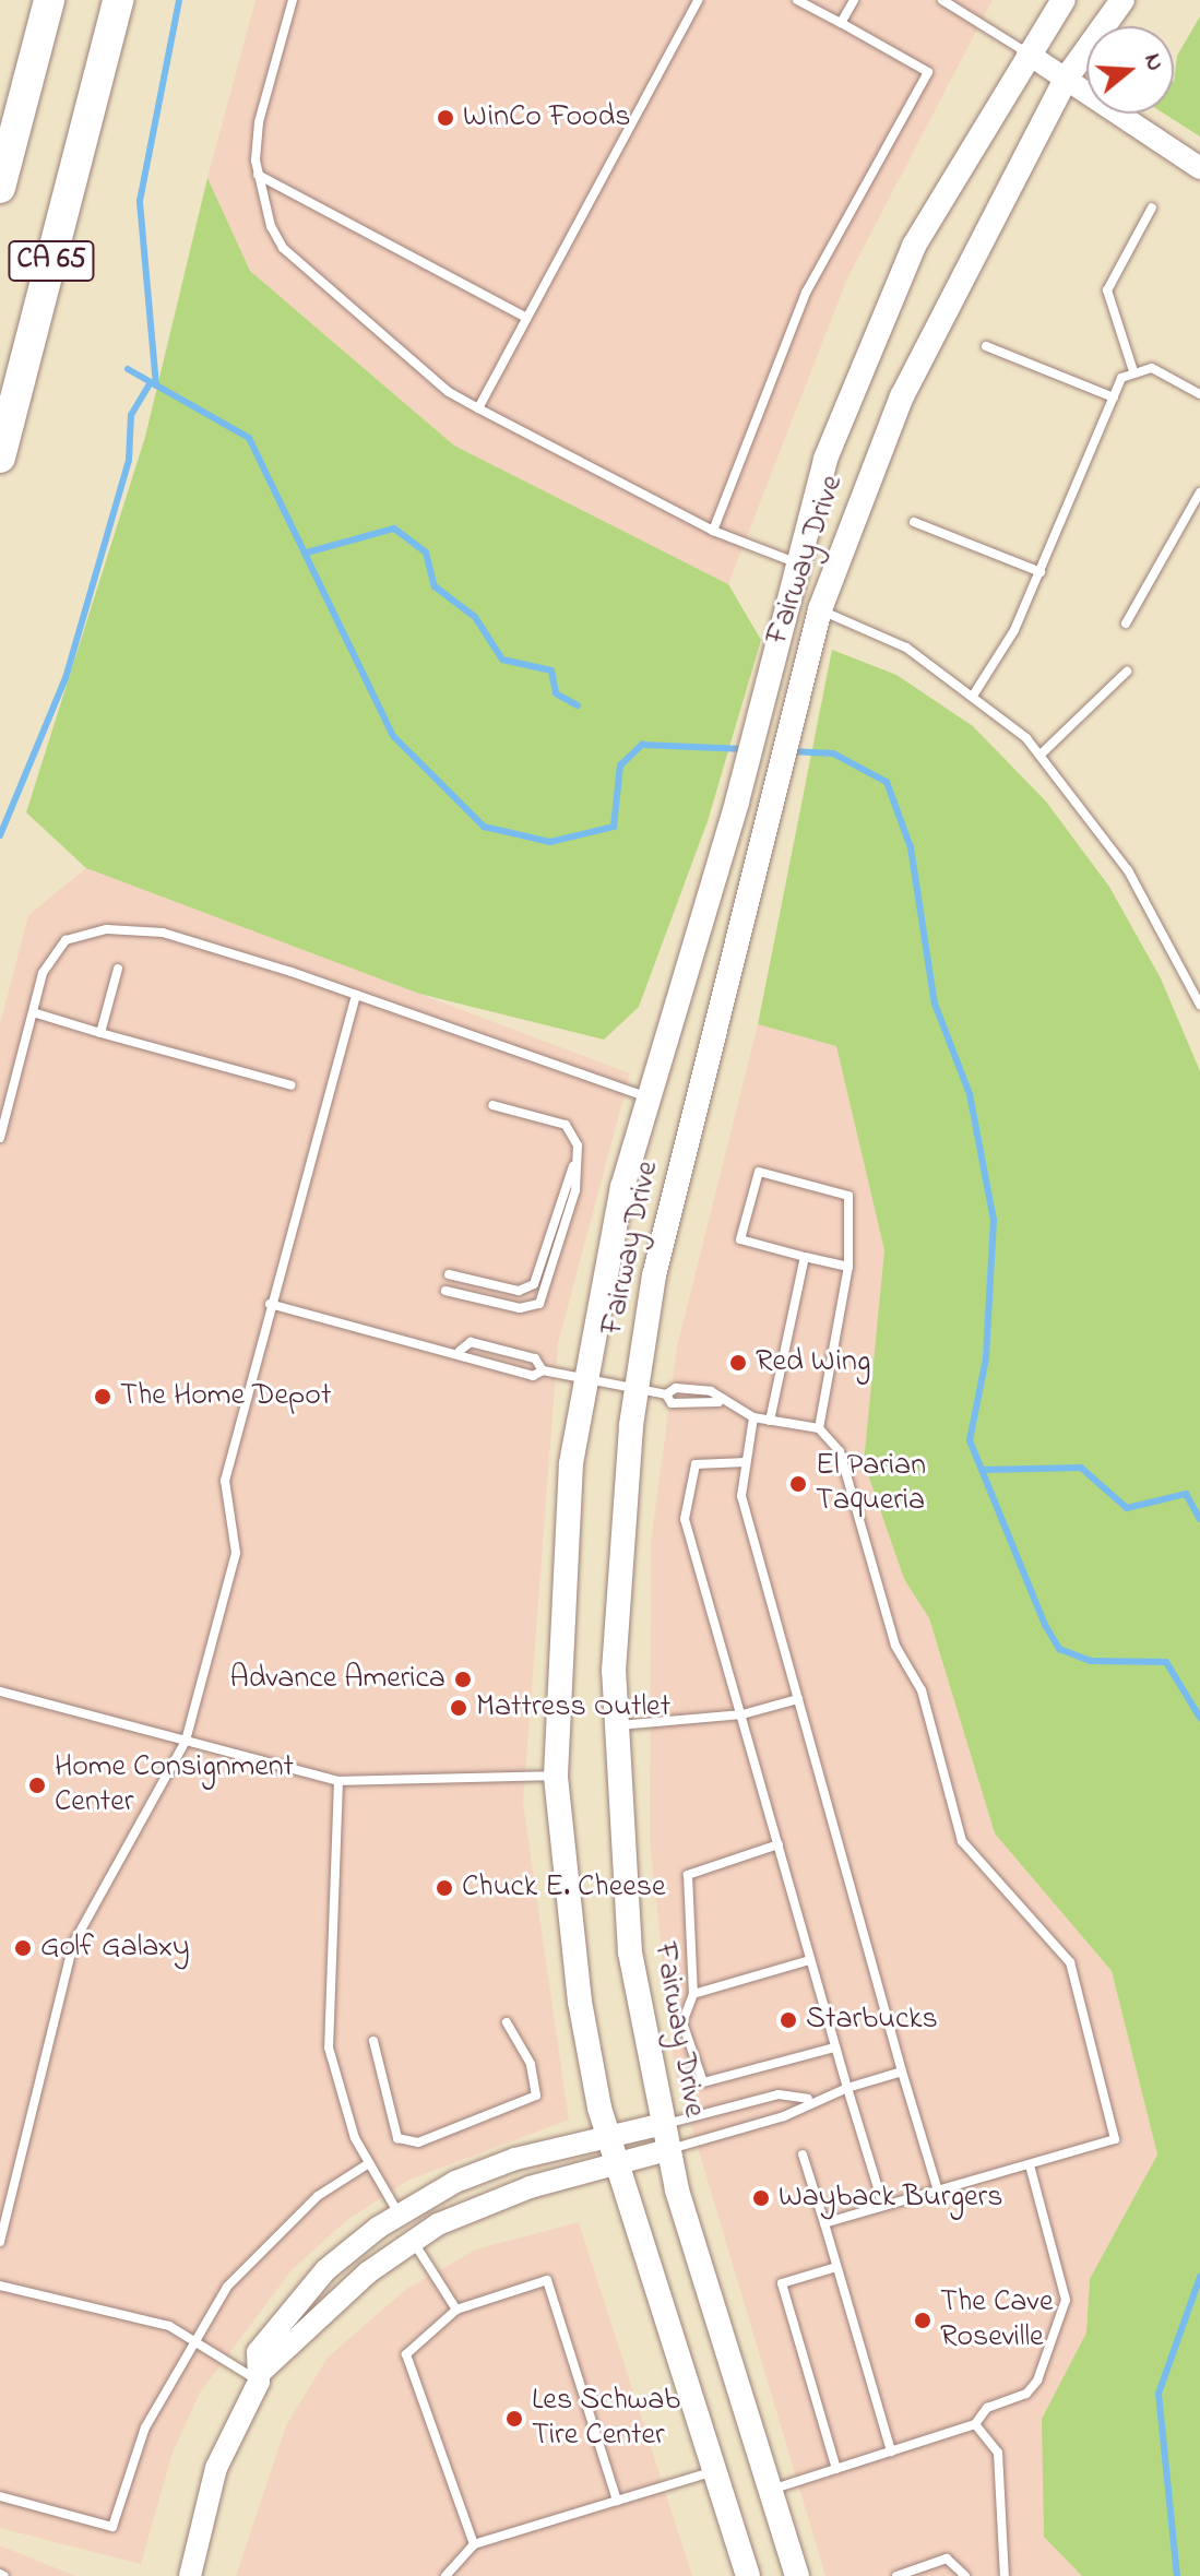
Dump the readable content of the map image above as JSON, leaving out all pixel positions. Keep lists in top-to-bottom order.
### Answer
{
  "streets": {
    "highway": ["CA 65"],
    "main road": ["Fairway Drive"]
  },
  "places": [
    "WinCo Foods",
    "Red Wing",
    "The Home Depot",
    "El Parian Taqueria",
    "Advance America",
    "Mattress Outlet",
    "Home Consignment Center",
    "Chuck E. Cheese",
    "Golf Galaxy",
    "Starbucks",
    "Wayback Burgers",
    "The Cave Roseville",
    "Les Schwab Tire Center"
  ],
  "north": "right"
}
